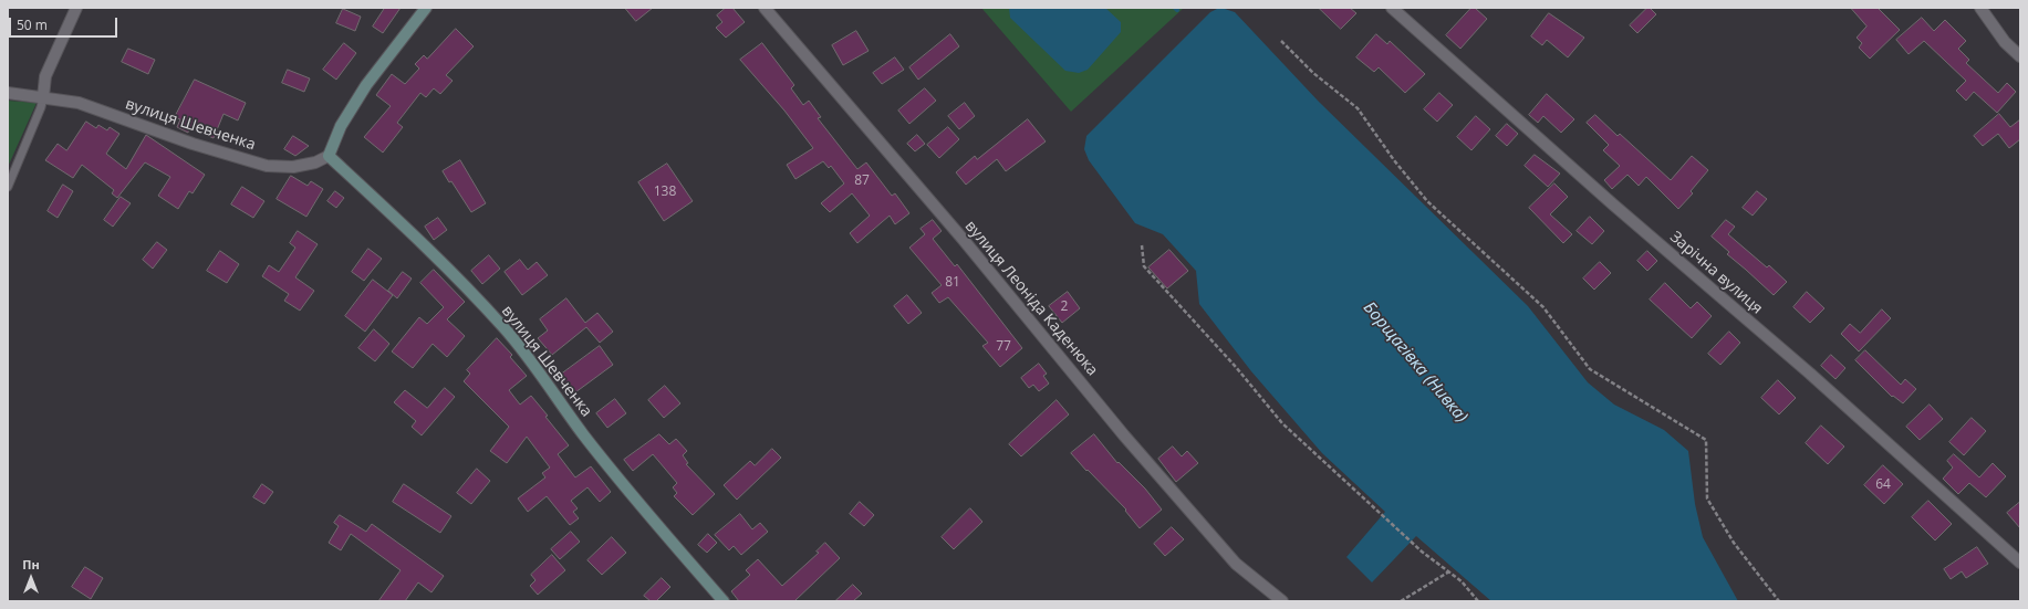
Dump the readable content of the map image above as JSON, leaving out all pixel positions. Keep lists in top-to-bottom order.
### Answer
{
  "streets": {
    "street": ["вулиця Шевченка", "Зарічна вулиця", "вулиця Леоніда Каденюка"]
  },
  "water": ["Борщагівка (Нивка)"],
  "house_numbers": [
    "87",
    "138",
    "81",
    "2",
    "77",
    "64"
  ],
  "scale_bar": "50 m",
  "north": "top"
}
